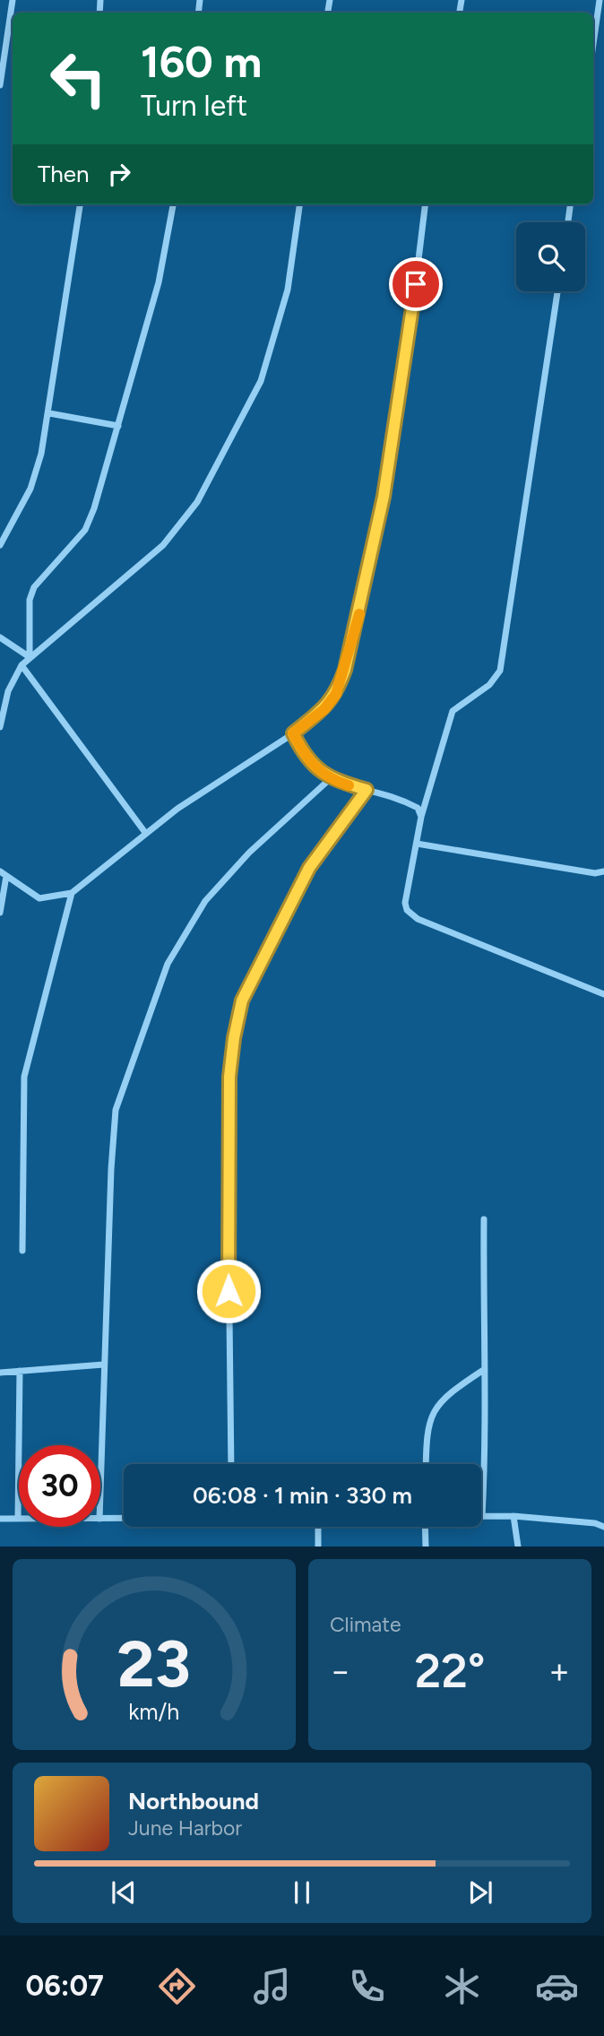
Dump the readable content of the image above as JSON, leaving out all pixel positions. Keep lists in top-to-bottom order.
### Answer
{
  "page": {
    "turn": ["160 m", "Turn left"],
    "then": "Then",
    "limit": "30",
    "trip": "06:08 · 1 min · 330 m",
    "tile": "Climate",
    "heat": ["−", "22°", "+"],
    "song": ["Northbound", "June Harbor"],
    "tabs": "06:07",
    "gauge": ["23", "km/h"]
  }
}
